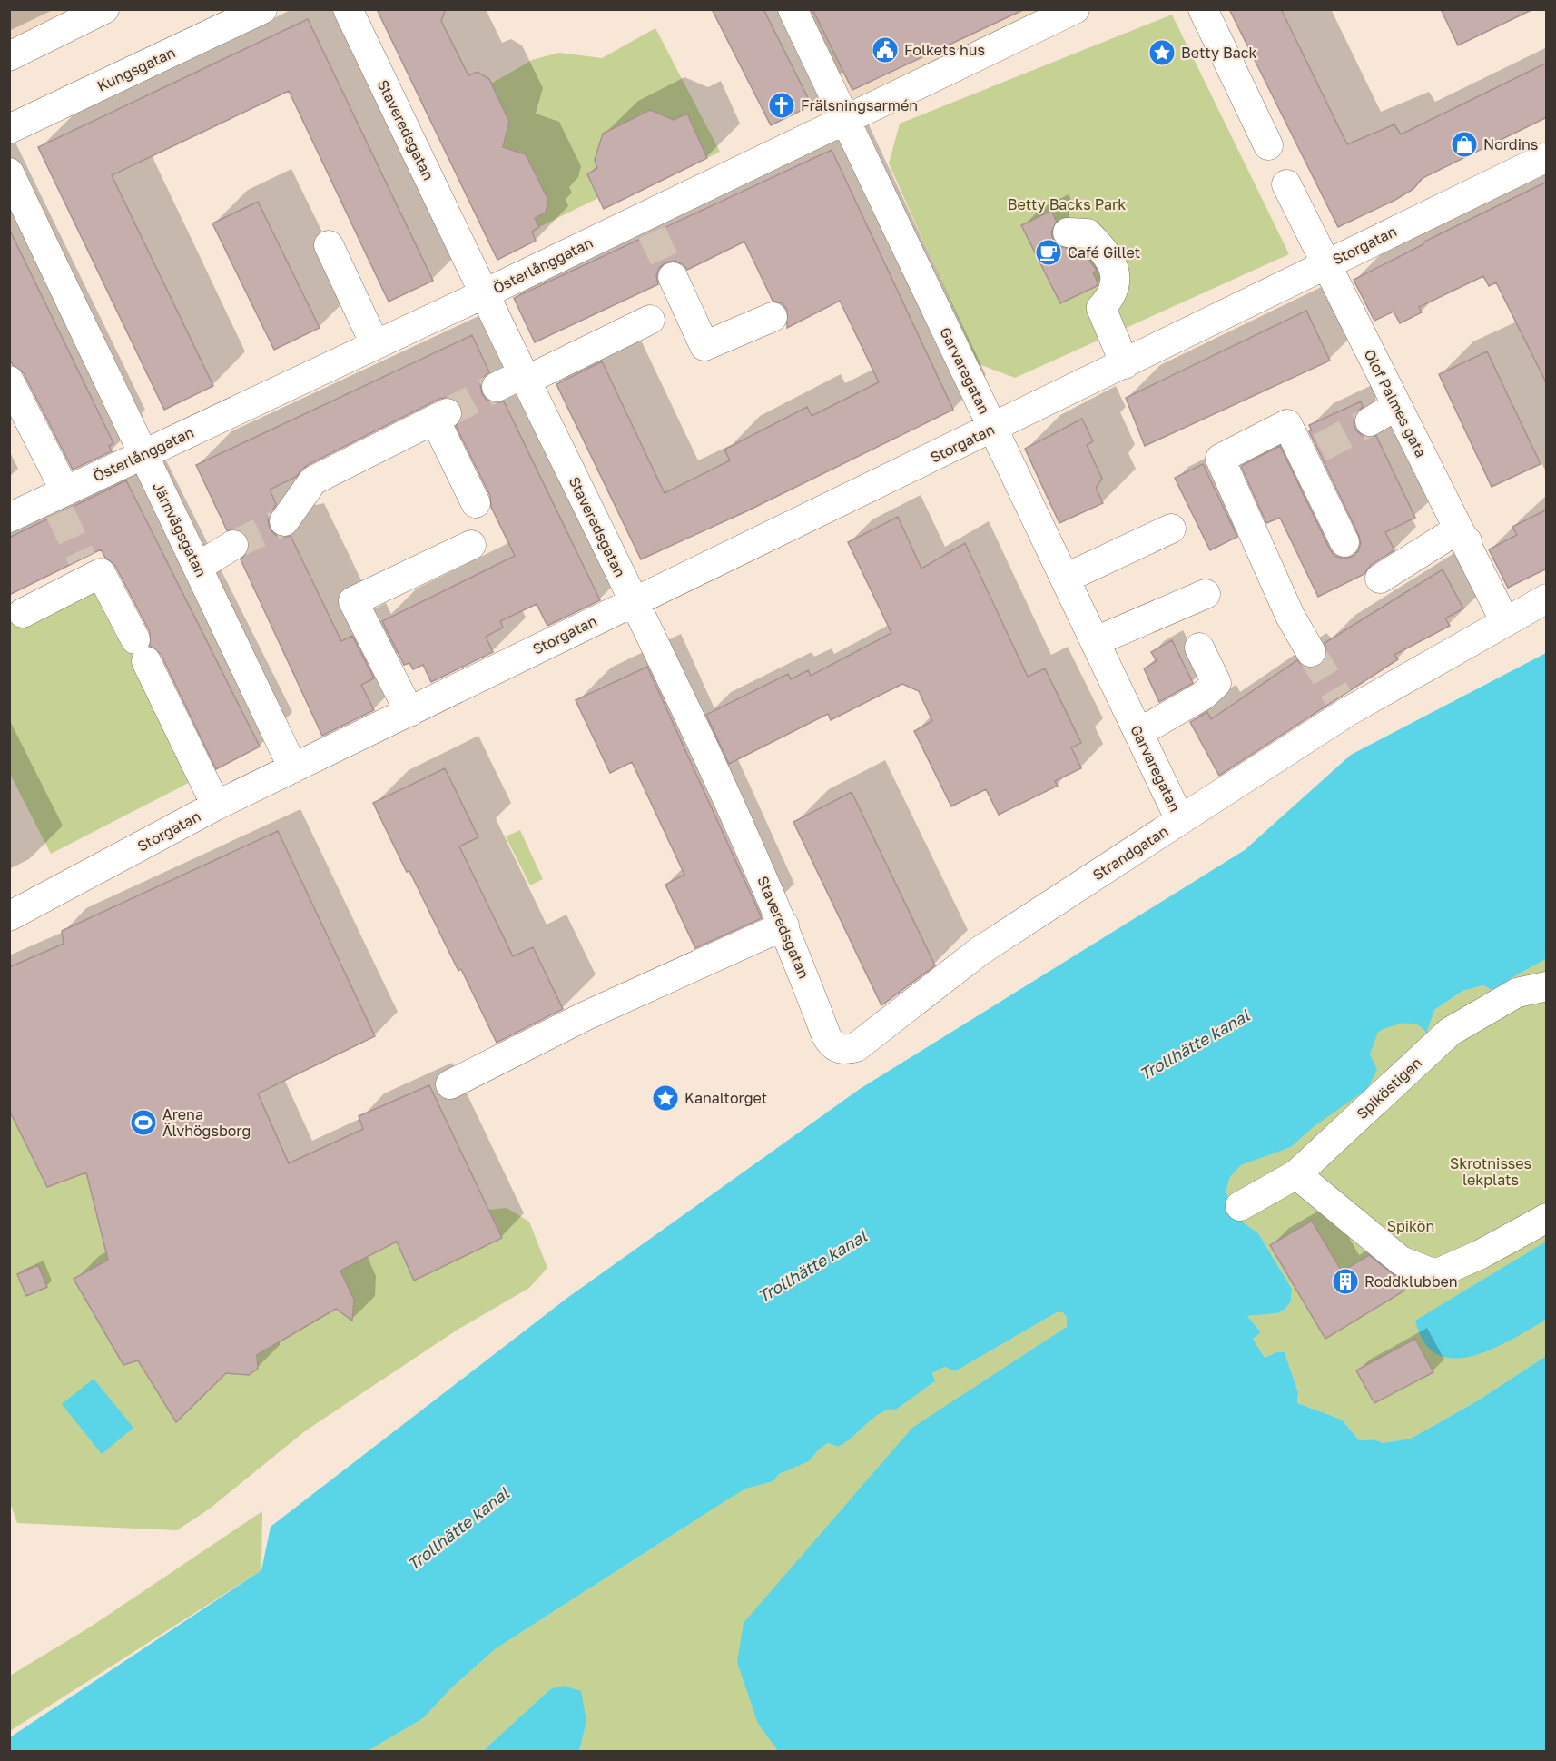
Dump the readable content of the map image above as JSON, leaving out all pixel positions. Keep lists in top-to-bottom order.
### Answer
{
  "streets": {
    "street": [
      "Kungsgatan",
      "Staveredsgatan",
      "Storgatan",
      "Österlånggatan",
      "Garvaregatan",
      "Olof Palmes gata",
      "Järnvägsgatan",
      "Strandgatan",
      "Spiköstigen"
    ]
  },
  "crossings": [
    ["Staveredsgatan", "Storgatan"],
    ["Staveredsgatan", "Österlånggatan"],
    ["Staveredsgatan", "Strandgatan"],
    ["Storgatan", "Garvaregatan"],
    ["Storgatan", "Olof Palmes gata"],
    ["Storgatan", "Järnvägsgatan"],
    ["Österlånggatan", "Garvaregatan"],
    ["Österlånggatan", "Järnvägsgatan"],
    ["Garvaregatan", "Strandgatan"],
    ["Olof Palmes gata", "Strandgatan"]
  ],
  "water": ["Trollhätte kanal"],
  "parks": ["Betty Backs Park", "Skrotnisses lekplats", "Spikön"],
  "places": {
    "public building": ["Folkets hus"],
    "place": ["Betty Back", "Kanaltorget"],
    "church": ["Frälsningsarmén"],
    "shop": ["Nordins"],
    "cafe": ["Café Gillet"],
    "sports": ["Arena Älvhögsborg"],
    "building": ["Roddklubben"]
  }
}
